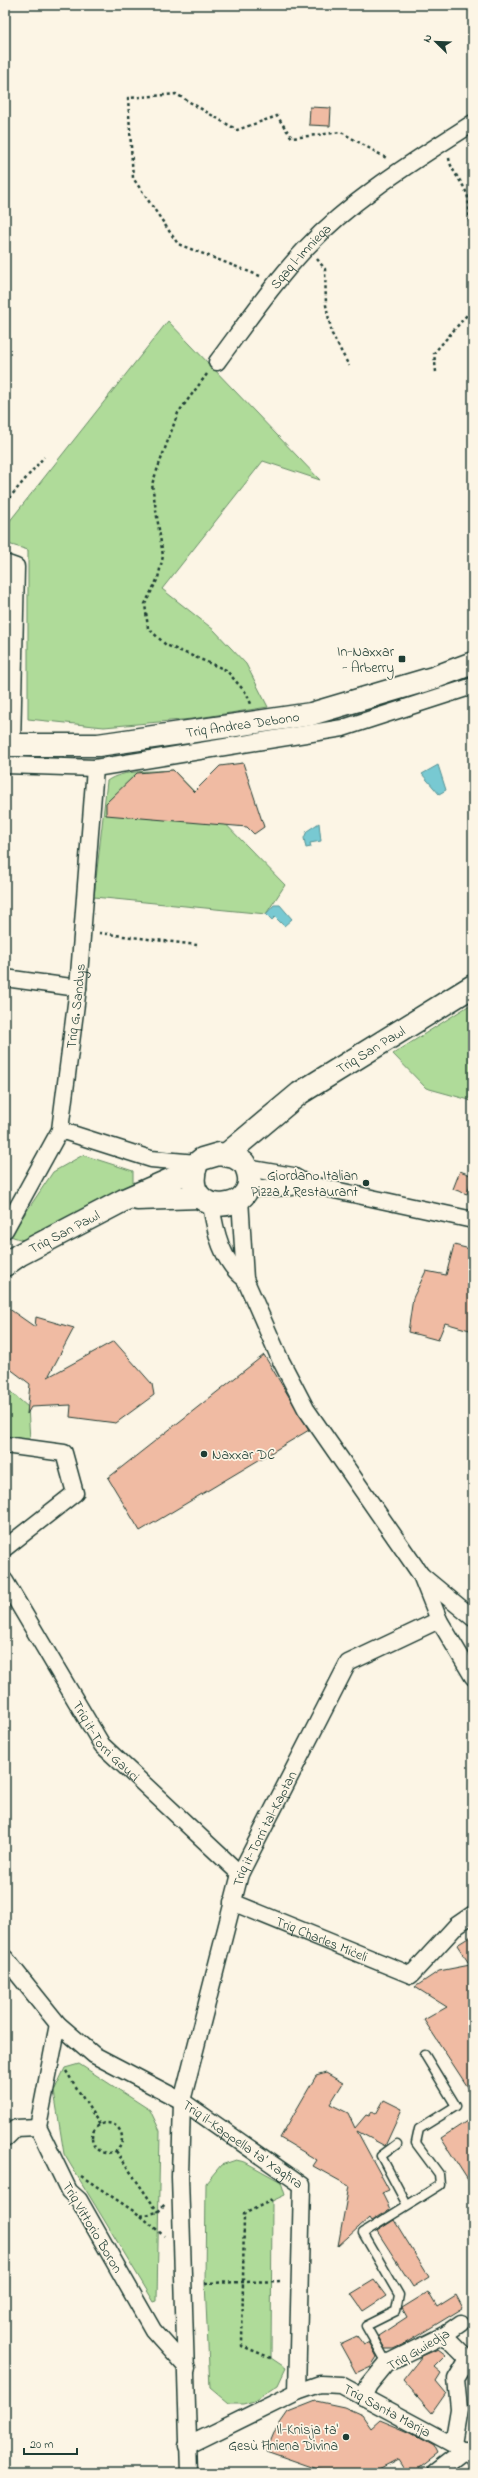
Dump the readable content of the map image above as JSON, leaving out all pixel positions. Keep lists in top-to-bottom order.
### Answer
{
  "streets": {
    "main road": ["Triq Andrea Debono", "Triq San Pawl"],
    "street": [
      "Sqaq l-Imnieqa",
      "Triq G. Sandys",
      "Triq it-Torri Gauci",
      "Triq it-Torri tal-Kaptan",
      "Triq Charles Miċeli",
      "Triq il-Kappella ta' Xagħra",
      "Triq Vittorio Boron",
      "Triq Gwiedja",
      "Triq Santa Marija"
    ]
  },
  "crossings": [
    ["Triq Andrea Debono", "Triq G. Sandys"],
    ["Triq it-Torri Gauci", "Triq it-Torri tal-Kaptan"],
    ["Triq it-Torri tal-Kaptan", "Triq Charles Miċeli"],
    ["Triq it-Torri tal-Kaptan", "Triq il-Kappella ta' Xagħra"],
    ["Triq il-Kappella ta' Xagħra", "Triq Santa Marija"],
    ["Triq Gwiedja", "Triq Santa Marija"]
  ],
  "places": {
    "transit": ["In-Naxxar - Arberry"],
    "other": ["Giordano Italian Pizza & Restaurant", "Naxxar DC", "Il-Knisja ta' Gesù Ħniena Divina"]
  },
  "scale_bar": "20 m",
  "north": "top left"
}
